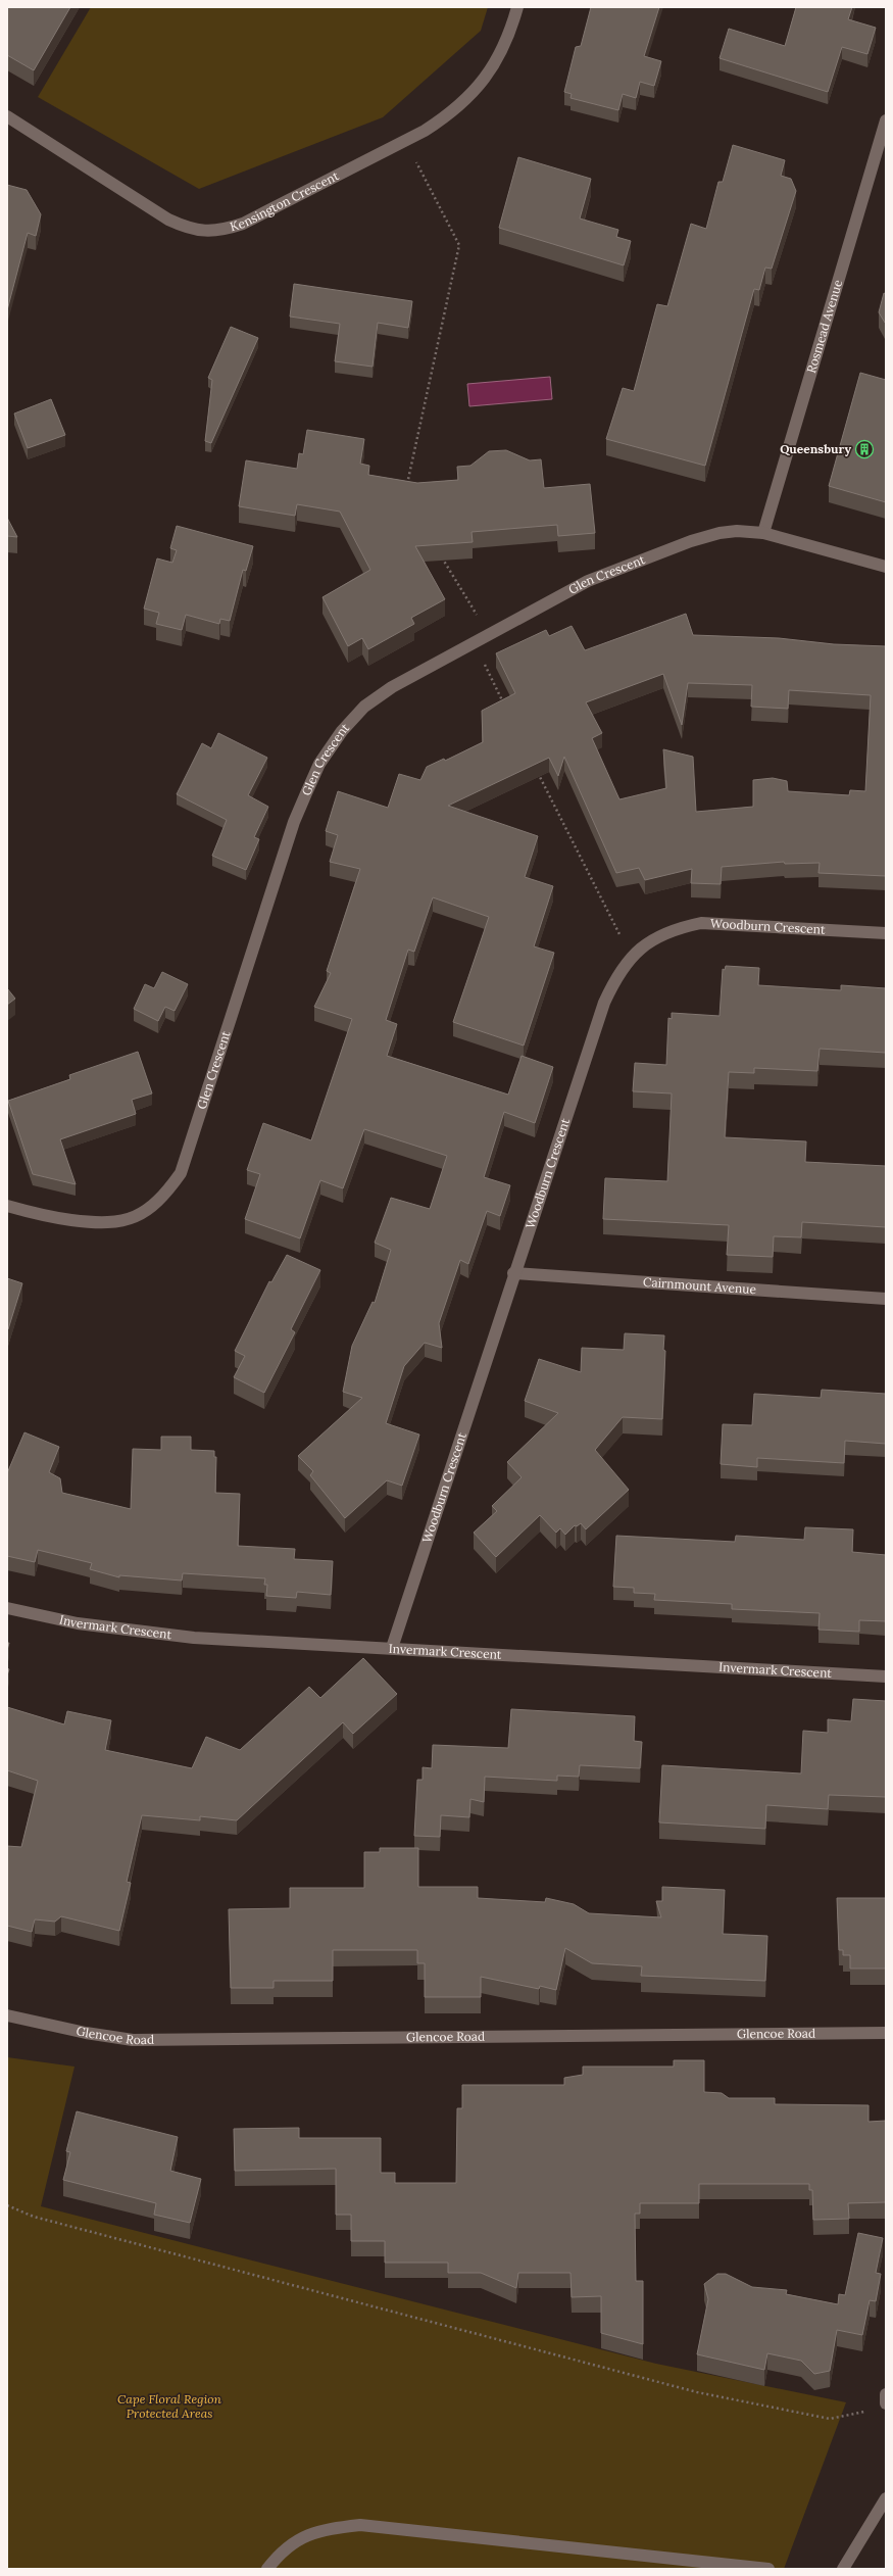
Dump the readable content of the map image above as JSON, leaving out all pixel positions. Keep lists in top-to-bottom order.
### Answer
{
  "streets": {
    "street": [
      "Kensington Crescent",
      "Rosmead Avenue",
      "Glen Crescent",
      "Woodburn Crescent",
      "Cairnmount Avenue",
      "Invermark Crescent",
      "Glencoe Road"
    ]
  },
  "crossings": [
    ["Rosmead Avenue", "Glen Crescent"],
    ["Woodburn Crescent", "Cairnmount Avenue"],
    ["Woodburn Crescent", "Invermark Crescent"]
  ],
  "parks": ["Cape Floral Region Protected Areas"],
  "places": {
    "building": ["Queensbury"]
  }
}
